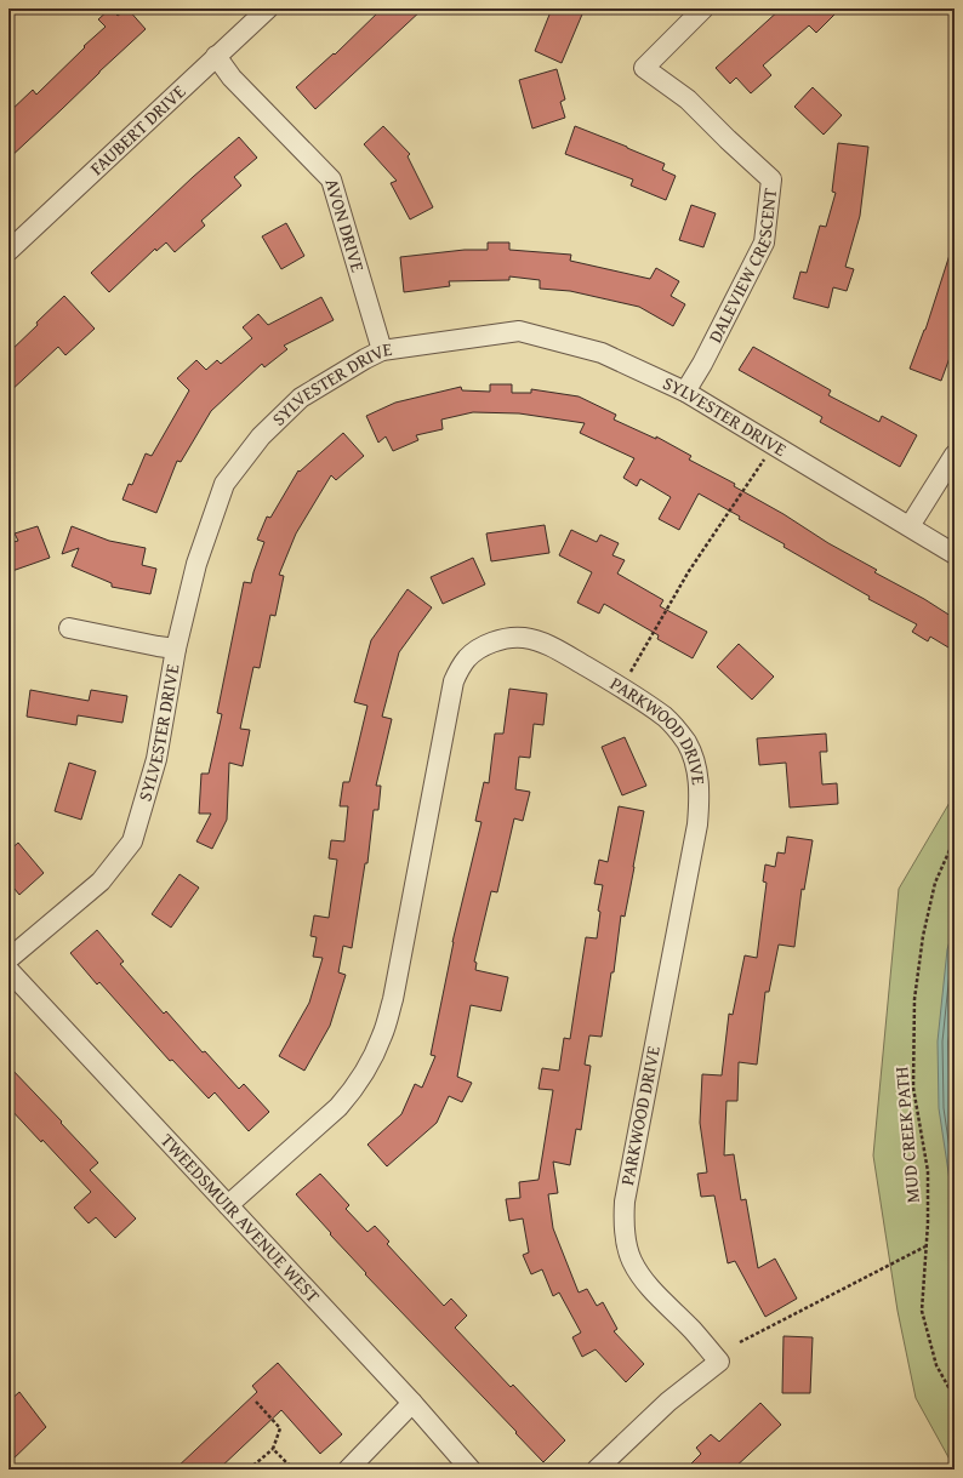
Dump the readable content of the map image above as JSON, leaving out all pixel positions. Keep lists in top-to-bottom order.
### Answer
{
  "streets": {
    "street": [
      "FAUBERT DRIVE",
      "AVON DRIVE",
      "DALEVIEW CRESCENT",
      "SYLVESTER DRIVE",
      "PARKWOOD DRIVE",
      "TWEEDSMUIR AVENUE WEST"
    ],
    "path": ["MUD CREEK PATH"]
  },
  "crossings": [
    ["FAUBERT DRIVE", "AVON DRIVE"],
    ["AVON DRIVE", "SYLVESTER DRIVE"],
    ["DALEVIEW CRESCENT", "SYLVESTER DRIVE"],
    ["PARKWOOD DRIVE", "TWEEDSMUIR AVENUE WEST"]
  ]
}
